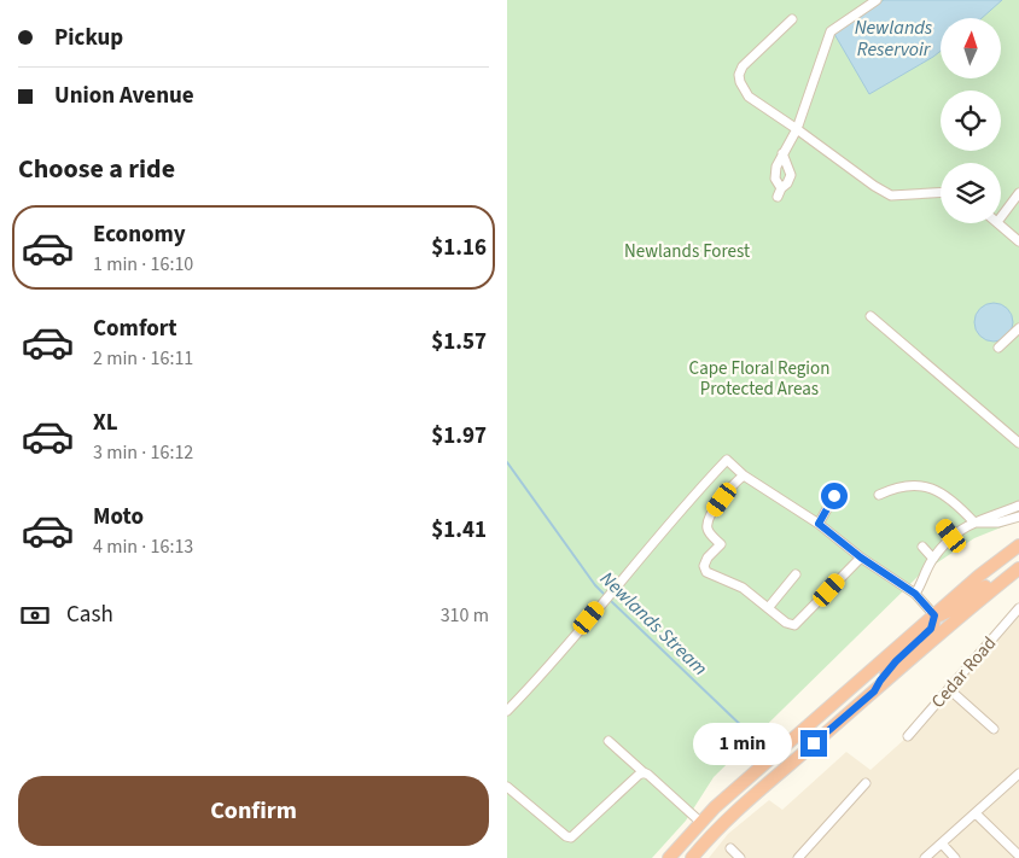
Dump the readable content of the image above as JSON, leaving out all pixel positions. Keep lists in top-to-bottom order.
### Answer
{
  "streets": {
    "street": ["Cedar Road"]
  },
  "water": ["Newlands Reservoir", "Newlands Stream"],
  "parks": ["Newlands Forest", "Cape Floral Region Protected Areas"],
  "north": "top",
  "page": {
    "banner": ["Pickup", "Union Avenue"],
    "heading": "Choose a ride",
    "list": [
      {
        "name": "Economy",
        "note": "1 min · 16:10",
        "value": "$1.16"
      },
      {
        "name": "Comfort",
        "note": "2 min · 16:11",
        "value": "$1.57"
      },
      {
        "name": "XL",
        "note": "3 min · 16:12",
        "value": "$1.97"
      },
      {
        "name": "Moto",
        "note": "4 min · 16:13",
        "value": "$1.41"
      }
    ],
    "pay": ["Cash", "310 m"],
    "bubble": "1 min",
    "buttons": "Confirm"
  }
}
